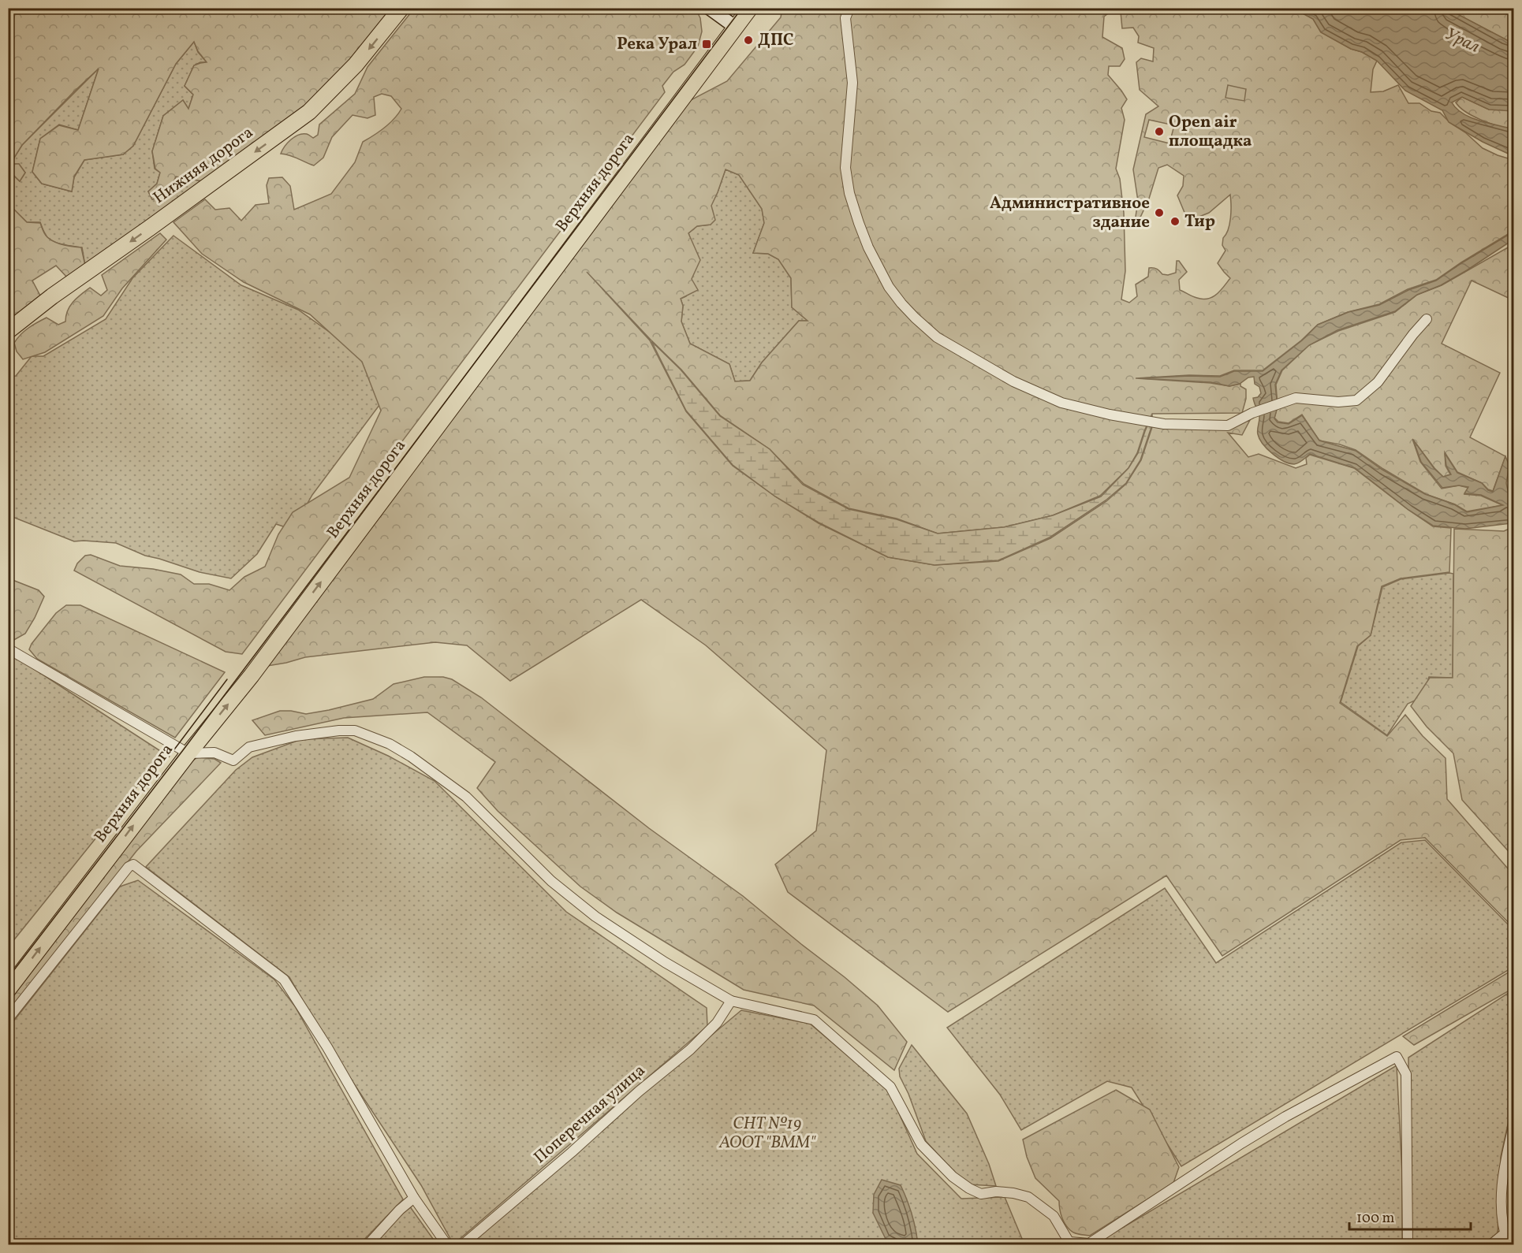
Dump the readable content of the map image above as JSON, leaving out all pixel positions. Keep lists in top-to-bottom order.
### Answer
{
  "streets": {
    "main road": ["Нижняя дорога", "Верхняя дорога"],
    "street": ["Поперечная улица"]
  },
  "one_way": ["Нижняя дорога", "Верхняя дорога"],
  "water": ["Урал"],
  "parks": ["СНТ №19 АООТ \"ВММ\""],
  "places": {
    "other": [
      "ДПС",
      "Open air площадка",
      "Административное здание",
      "Тир"
    ],
    "transit": ["Река Урал"]
  },
  "scale_bar": "100 m"
}
